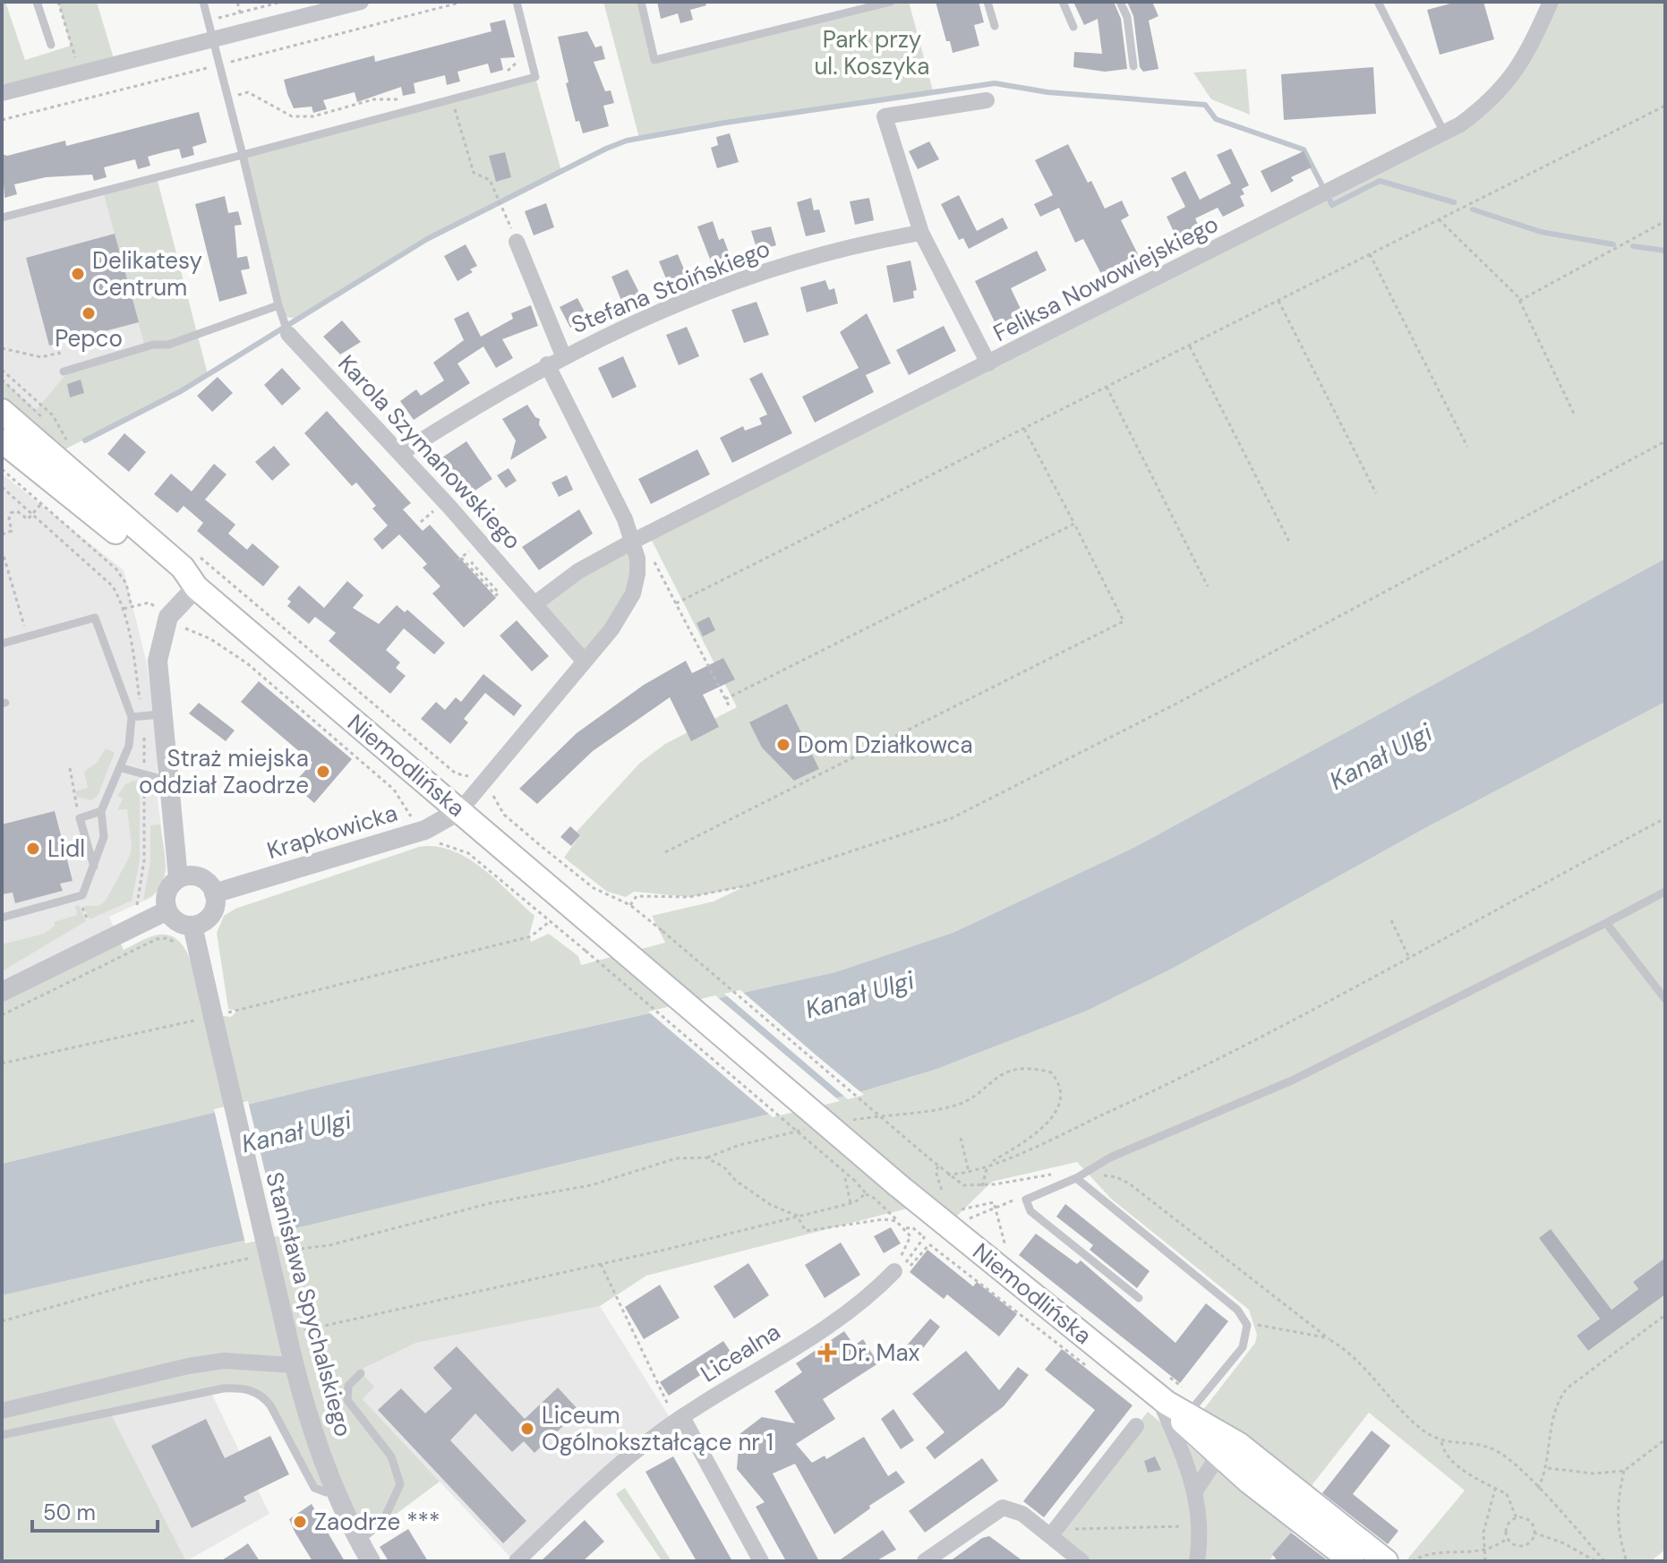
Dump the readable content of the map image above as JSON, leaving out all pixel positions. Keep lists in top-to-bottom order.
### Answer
{
  "streets": {
    "main road": ["Niemodlińska"],
    "street": [
      "Feliksa Nowowiejskiego",
      "Stefana Stoińskiego",
      "Karola Szymanowskiego",
      "Krapkowicka",
      "Stanisława Spychalskiego",
      "Licealna"
    ]
  },
  "crossings": [
    ["Feliksa Nowowiejskiego", "Karola Szymanowskiego"],
    ["Stefana Stoińskiego", "Karola Szymanowskiego"],
    ["Niemodlińska", "Krapkowicka"],
    ["Krapkowicka", "Stanisława Spychalskiego"]
  ],
  "water": ["Kanał Ulgi"],
  "parks": ["Park przy ul. Koszyka"],
  "places": {
    "other": [
      "Delikatesy Centrum",
      "Pepco",
      "Dom Działkowca",
      "Straż miejska oddział Zaodrze",
      "Lidl",
      "Liceum Ogólnokształcące nr 1",
      "Zaodrze ***"
    ],
    "health": ["Dr. Max"]
  },
  "scale_bar": "50 m"
}
